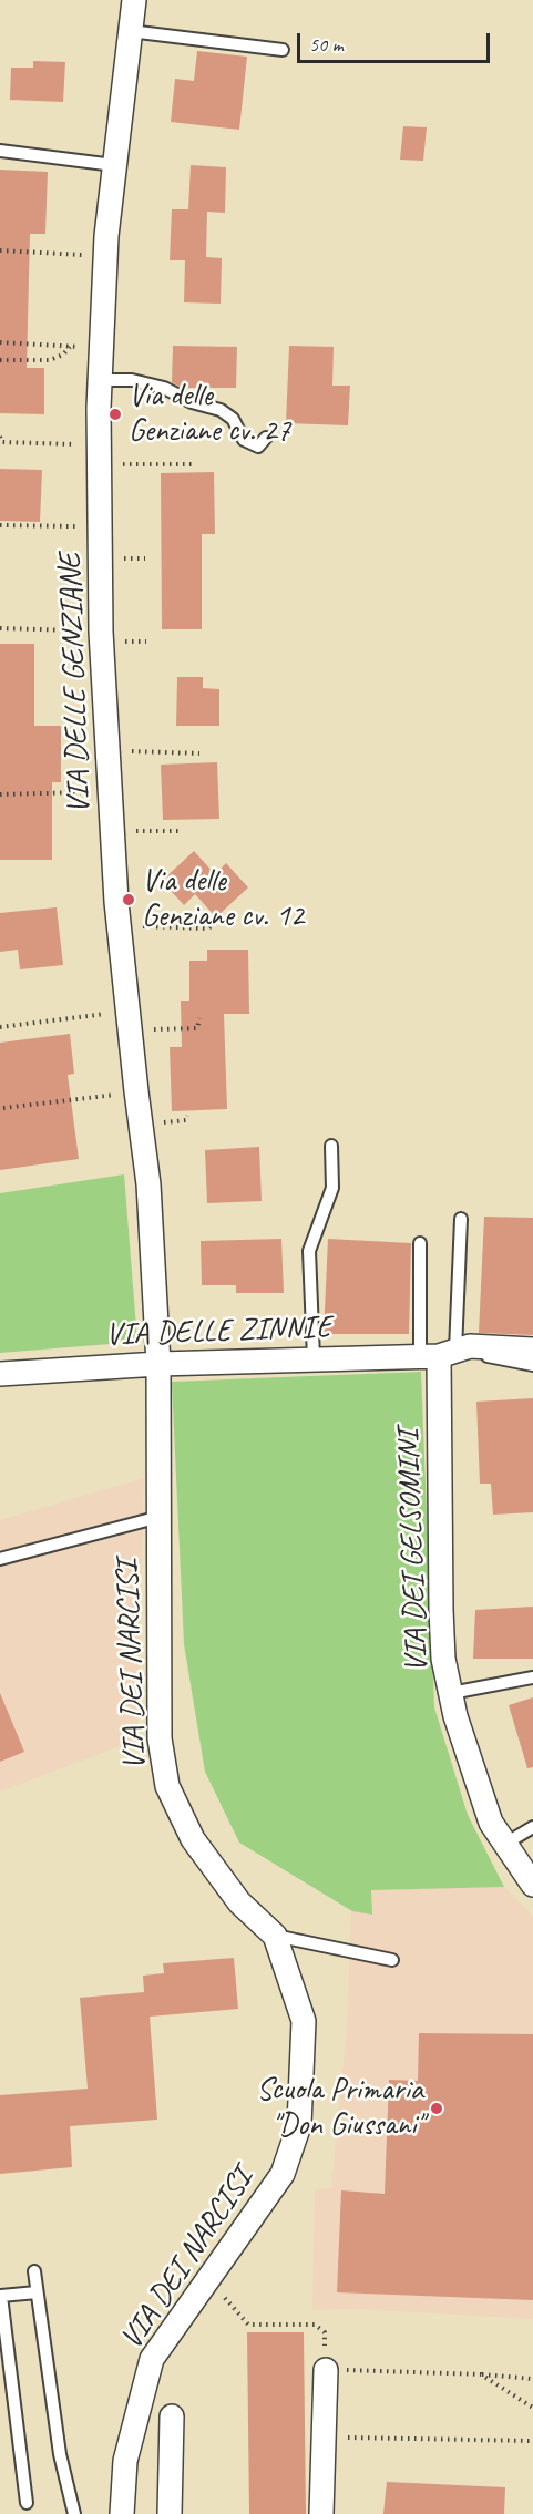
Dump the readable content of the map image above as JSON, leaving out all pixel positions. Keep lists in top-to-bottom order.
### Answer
{
  "streets": {
    "street": [
      "VIA DELLE GENZIANE",
      "VIA DELLE ZINNIE",
      "VIA DEI GELSOMINI",
      "VIA DEI NARCISI"
    ]
  },
  "crossings": [
    ["VIA DELLE GENZIANE", "VIA DELLE ZINNIE"],
    ["VIA DELLE GENZIANE", "VIA DEI NARCISI"],
    ["VIA DELLE ZINNIE", "VIA DEI GELSOMINI"],
    ["VIA DELLE ZINNIE", "VIA DEI NARCISI"]
  ],
  "places": ["Via delle Genziane cv. 27", "Via delle Genziane cv. 12", "Scuola Primaria \"Don Giussani\""],
  "scale_bar": "50 m"
}
